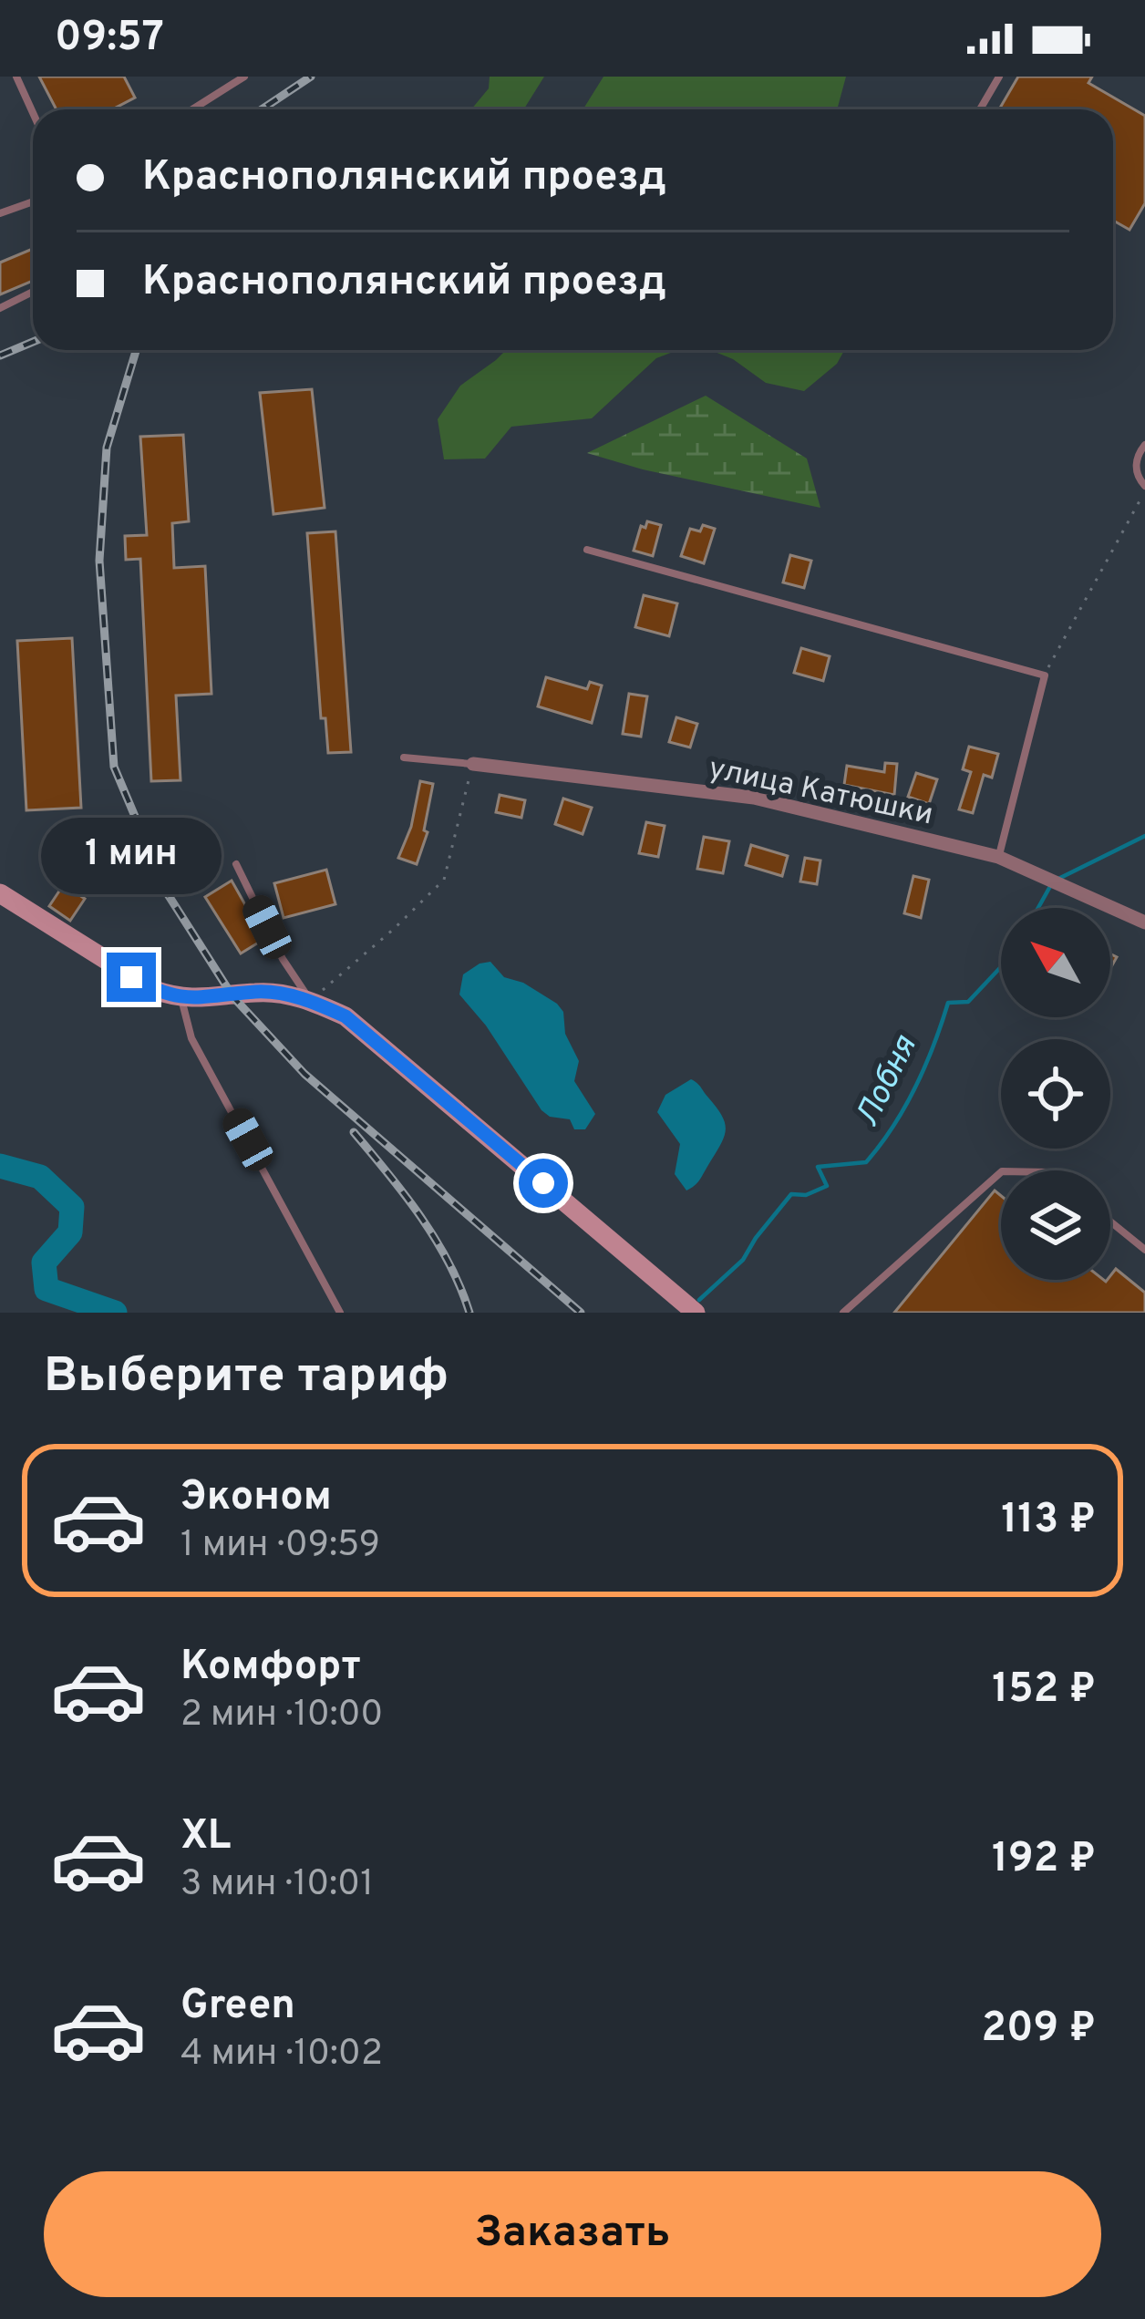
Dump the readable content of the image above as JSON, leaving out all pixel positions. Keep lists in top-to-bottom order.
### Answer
{
  "streets": {
    "street": ["улица Катюшки"]
  },
  "water": ["Лобня"],
  "north": "top left",
  "page": {
    "status": "09:57",
    "banner": ["Краснополянский проезд", "Краснополянский проезд"],
    "bubble": "1 мин",
    "heading": "Выберите тариф",
    "list": [
      {
        "name": "Эконом",
        "note": "1 мин · 09:59",
        "value": "113 ₽"
      },
      {
        "name": "Комфорт",
        "note": "2 мин · 10:00",
        "value": "152 ₽"
      },
      {
        "name": "XL",
        "note": "3 мин · 10:01",
        "value": "192 ₽"
      },
      {
        "name": "Green",
        "note": "4 мин · 10:02",
        "value": "209 ₽"
      }
    ],
    "buttons": "Заказать"
  }
}
